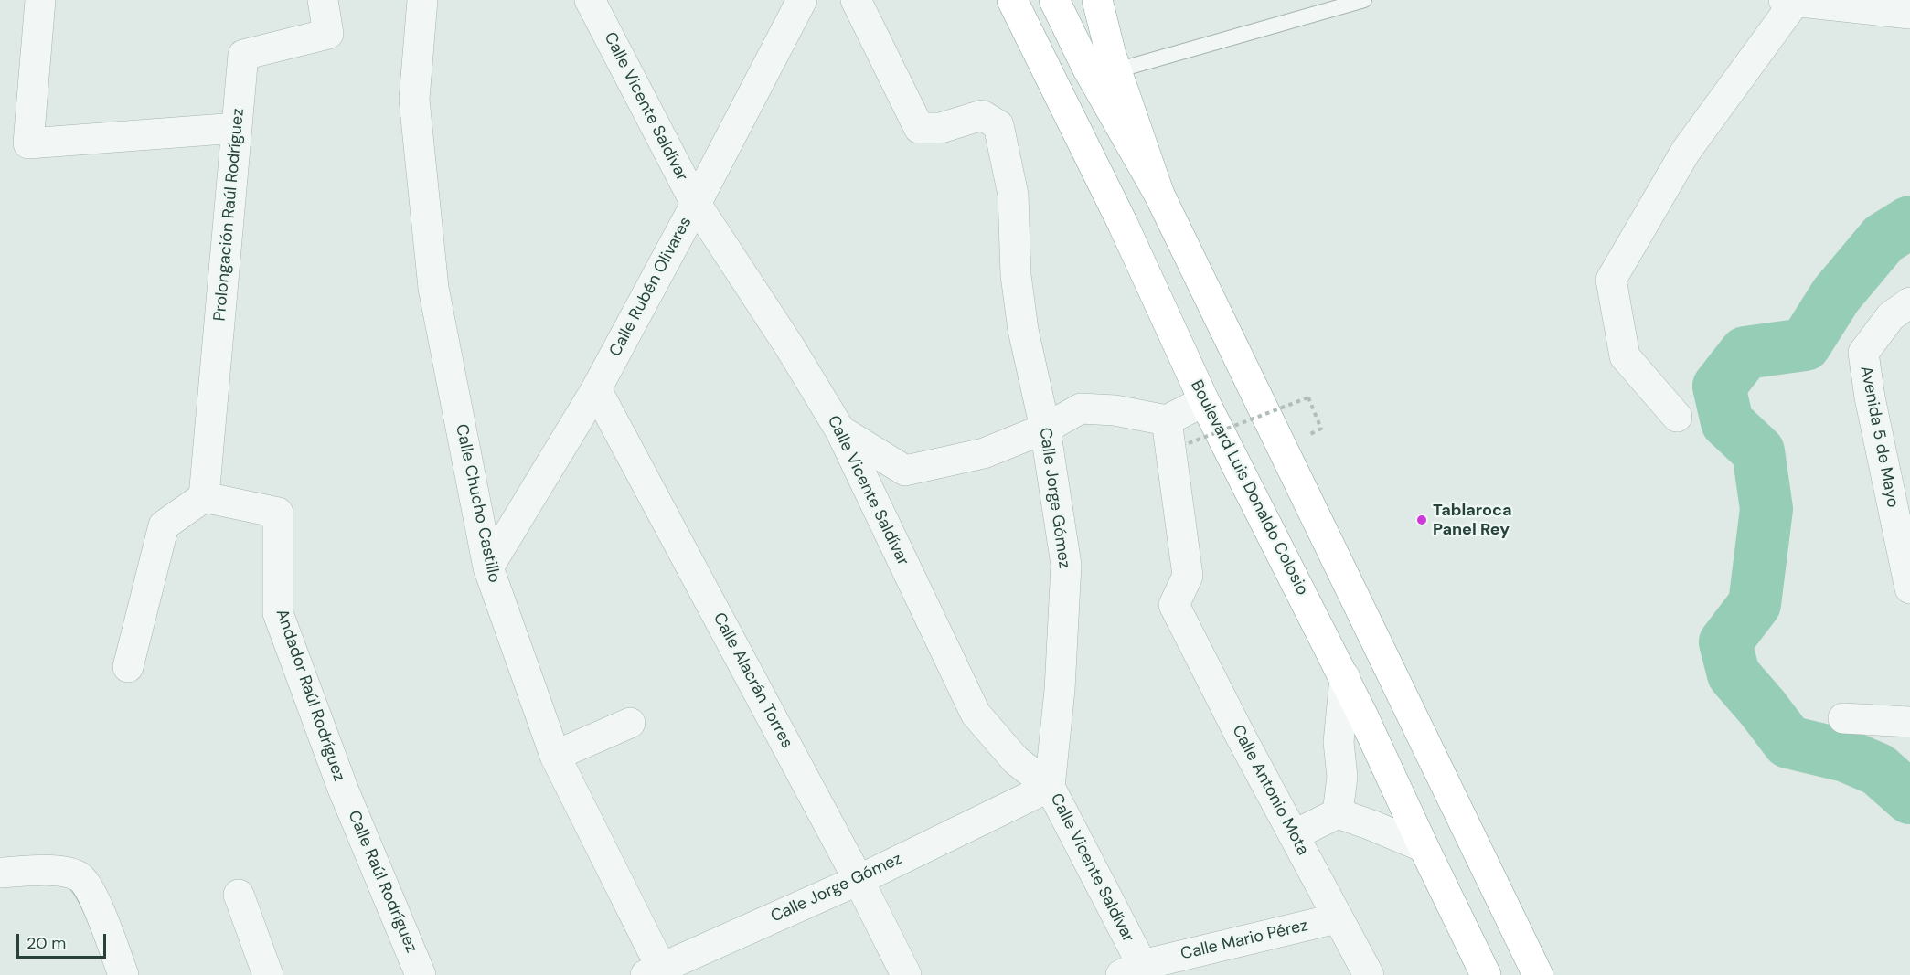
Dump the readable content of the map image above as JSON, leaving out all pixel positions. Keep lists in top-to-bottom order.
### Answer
{
  "streets": {
    "highway": ["Boulevard Luis Donaldo Colosio"],
    "street": [
      "Calle Vicente Saldívar",
      "Prolongación Raúl Rodríguez",
      "Calle Rubén Olivares",
      "Avenida 5 de Mayo",
      "Calle Jorge Gómez",
      "Calle Chucho Castillo",
      "Calle Alacrán Torres",
      "Andador Raúl Rodríguez",
      "Calle Antonio Mota",
      "Calle Raúl Rodríguez",
      "Calle Mario Pérez"
    ]
  },
  "crossings": [
    ["Calle Vicente Saldívar", "Calle Rubén Olivares"],
    ["Calle Vicente Saldívar", "Calle Jorge Gómez"],
    ["Calle Vicente Saldívar", "Calle Mario Pérez"],
    ["Prolongación Raúl Rodríguez", "Andador Raúl Rodríguez"],
    ["Calle Rubén Olivares", "Calle Chucho Castillo"],
    ["Calle Rubén Olivares", "Calle Alacrán Torres"],
    ["Calle Jorge Gómez", "Calle Chucho Castillo"],
    ["Calle Jorge Gómez", "Calle Alacrán Torres"],
    ["Andador Raúl Rodríguez", "Calle Raúl Rodríguez"],
    ["Calle Antonio Mota", "Calle Mario Pérez"]
  ],
  "places": ["Tablaroca Panel Rey"],
  "scale_bar": "20 m"
}
